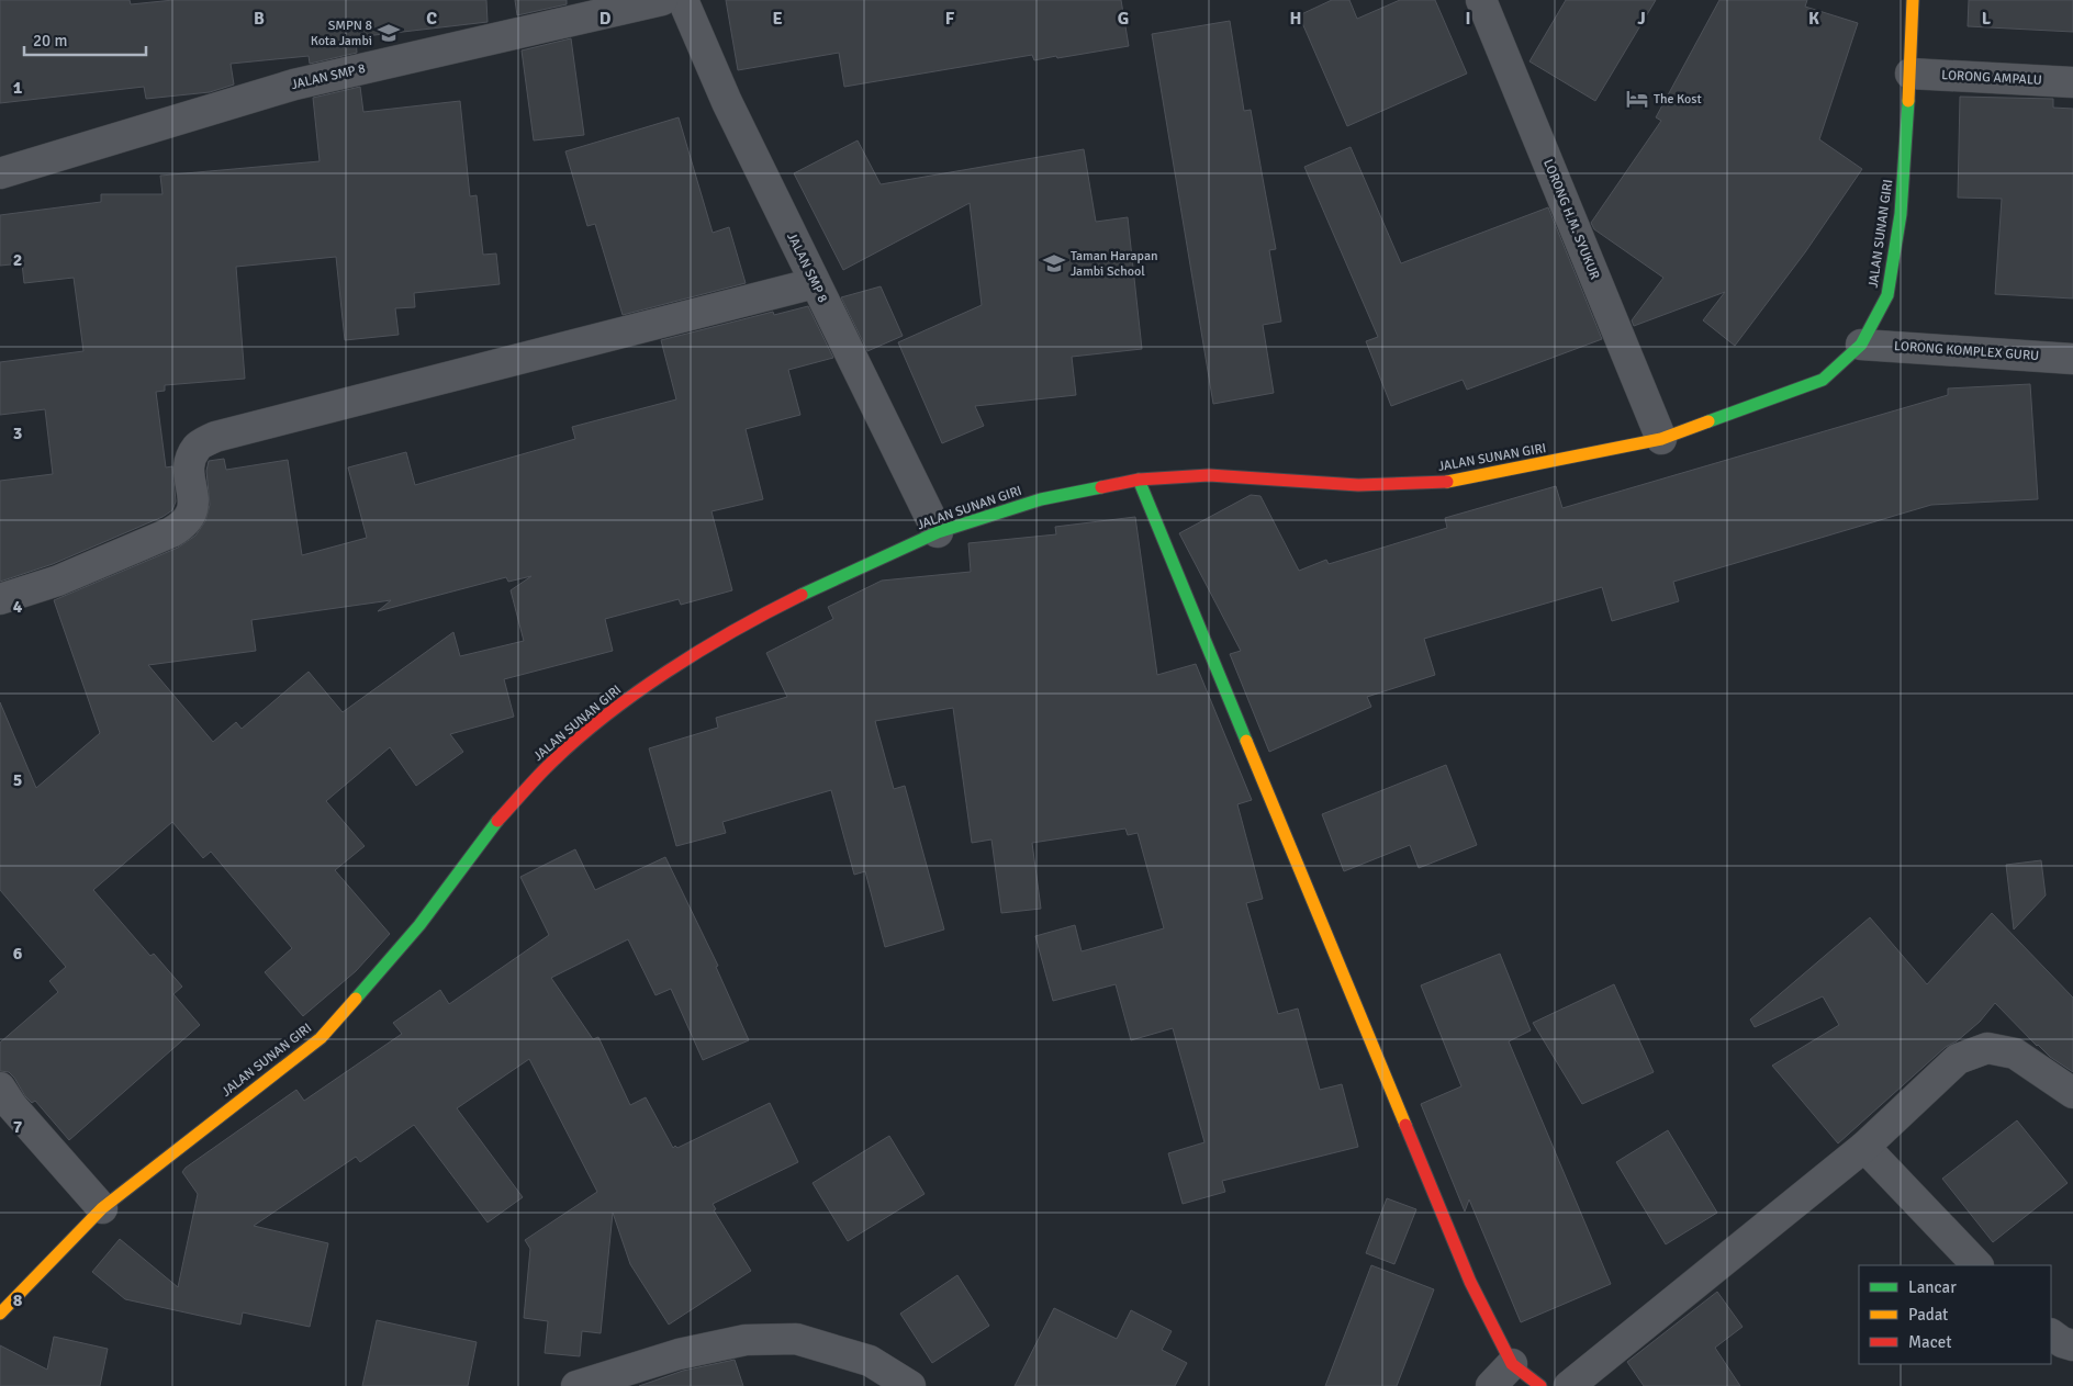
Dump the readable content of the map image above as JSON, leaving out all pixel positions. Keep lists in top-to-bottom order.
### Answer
{
  "streets": {
    "street": [
      "JALAN SMP 8",
      "LORONG AMPALU",
      "LORONG H.M. SYUKUR",
      "JALAN SUNAN GIRI",
      "LORONG KOMPLEX GURU"
    ]
  },
  "crossings": [
    ["JALAN SMP 8", "JALAN SUNAN GIRI"],
    ["LORONG AMPALU", "JALAN SUNAN GIRI"],
    ["LORONG H.M. SYUKUR", "JALAN SUNAN GIRI"],
    ["JALAN SUNAN GIRI", "LORONG KOMPLEX GURU"]
  ],
  "places": {
    "school or university": ["SMPN 8 Kota Jambi", "Taman Harapan Jambi School"],
    "hotel": ["The Kost"]
  },
  "legend": ["Lancar", "Padat", "Macet"],
  "scale_bar": "20 m",
  "grid": {
    "columns": [
      "B",
      "C",
      "D",
      "E",
      "F",
      "G",
      "H",
      "I",
      "J",
      "K",
      "L"
    ],
    "rows": [
      "1",
      "2",
      "3",
      "4",
      "5",
      "6",
      "7",
      "8"
    ]
  }
}
